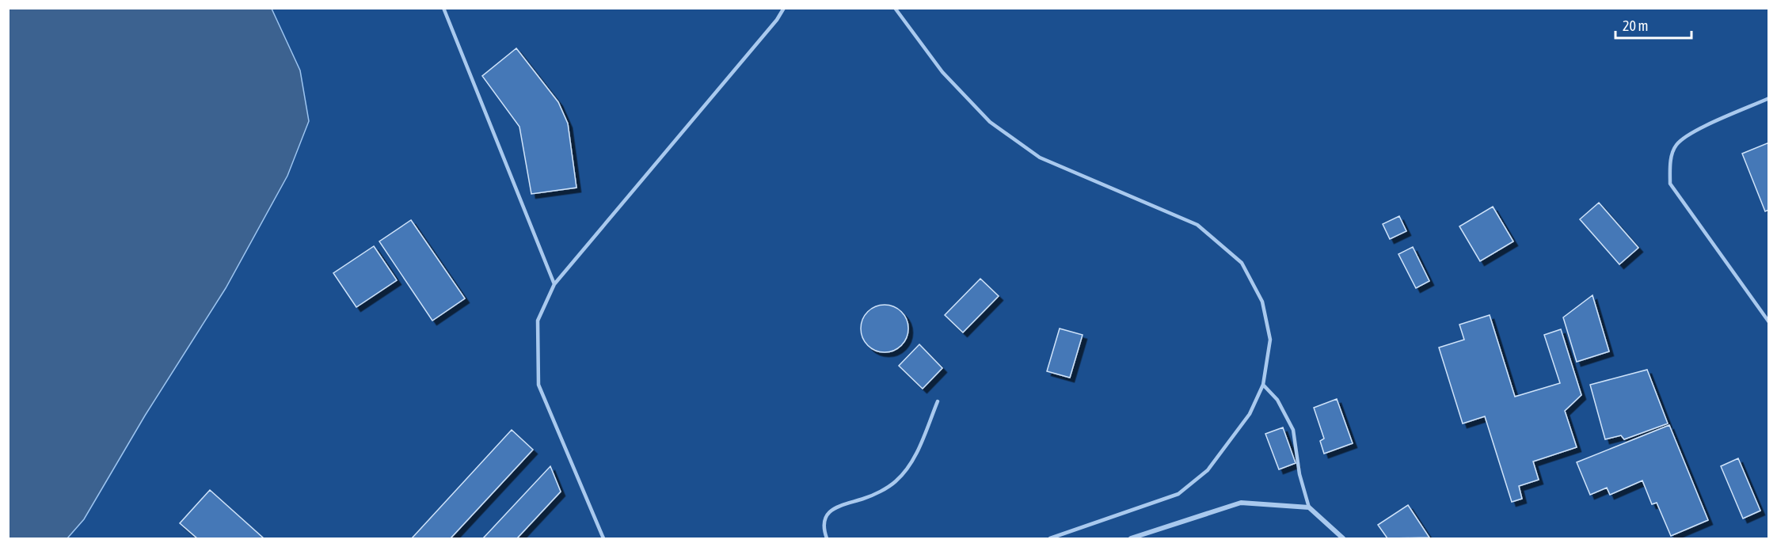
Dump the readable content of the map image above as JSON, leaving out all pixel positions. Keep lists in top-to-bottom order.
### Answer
{
  "scale_bar": "20 m"
}
